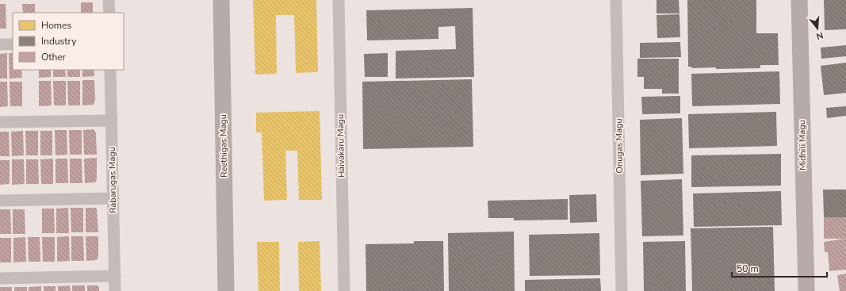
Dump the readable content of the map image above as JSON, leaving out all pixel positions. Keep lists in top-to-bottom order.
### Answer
{
  "streets": {
    "street": [
      "Midhili Magu",
      "Reethigas Magu",
      "Haivakaru Magu",
      "Onugas Magu",
      "Rabarugas Magu"
    ]
  },
  "legend": ["Homes", "Industry", "Other"],
  "scale_bar": "50 m",
  "north": "bottom"
}
